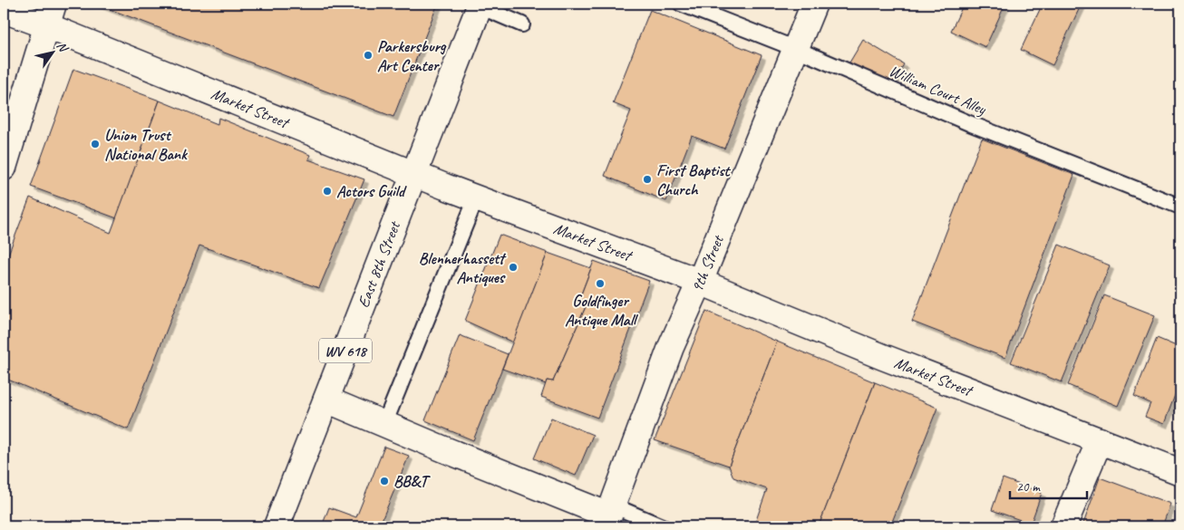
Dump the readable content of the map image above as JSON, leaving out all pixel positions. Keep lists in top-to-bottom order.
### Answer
{
  "streets": {
    "street": [
      "Market Street",
      "9th Street",
      "East 8th Street",
      "WV 618"
    ],
    "lane": ["William Court Alley"]
  },
  "crossings": [
    ["William Court Alley", "9th Street"],
    ["Market Street", "9th Street"],
    ["Market Street", "East 8th Street"]
  ],
  "places": [
    "Parkersburg Art Center",
    "Union Trust National Bank",
    "First Baptist Church",
    "Actors Guild",
    "Blennerhassett Antiques",
    "Goldfinger Antique Mall",
    "BB&T"
  ],
  "scale_bar": "20 m",
  "north": "top right"
}
